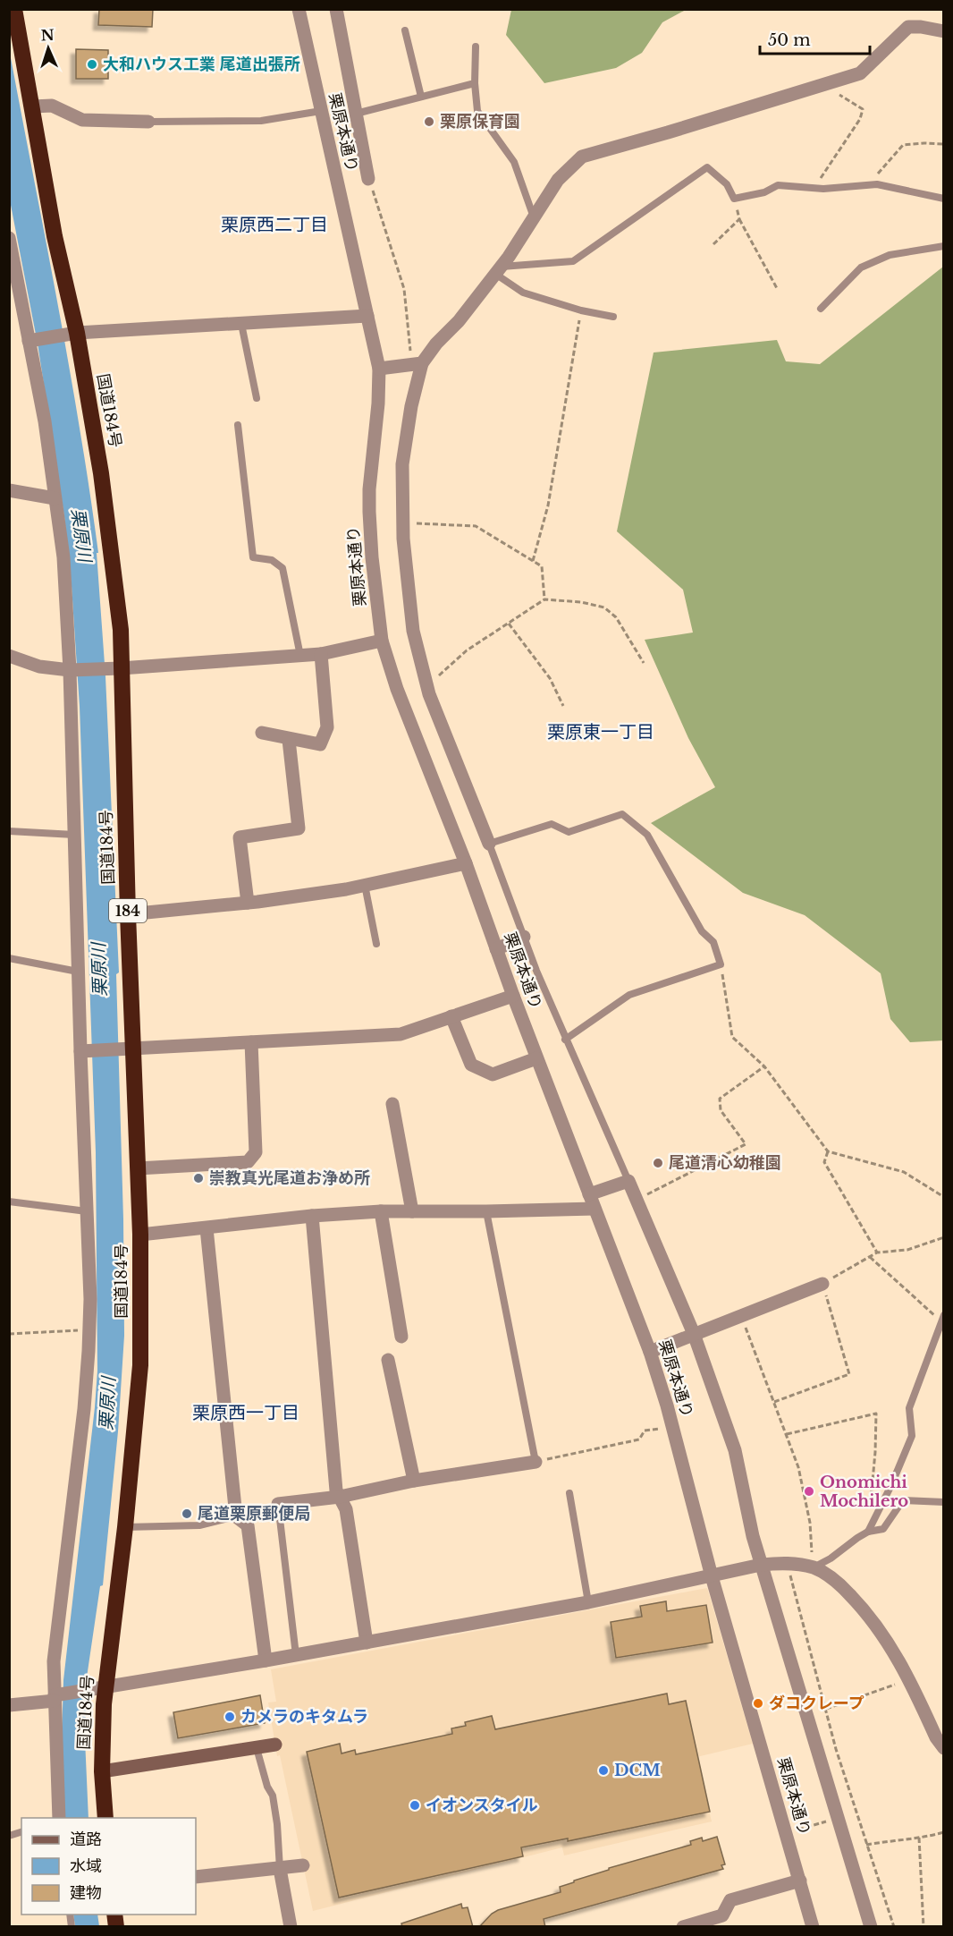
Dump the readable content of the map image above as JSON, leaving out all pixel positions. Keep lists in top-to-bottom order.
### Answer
{
  "streets": {
    "highway": ["国道184号", "184"],
    "street": ["栗原本通り"]
  },
  "districts": ["栗原西二丁目", "栗原東一丁目", "栗原西一丁目"],
  "water": ["栗原川"],
  "places": [
    "大和ハウス工業 尾道出張所",
    "栗原保育園",
    "尾道清心幼稚園",
    "崇教真光尾道お浄め所",
    "Onomichi Mochilero",
    "尾道栗原郵便局",
    "ダコクレープ",
    "カメラのキタムラ",
    "DCM",
    "イオンスタイル"
  ],
  "legend": ["道路", "水域", "建物"],
  "scale_bar": "50 m",
  "north": "top"
}
